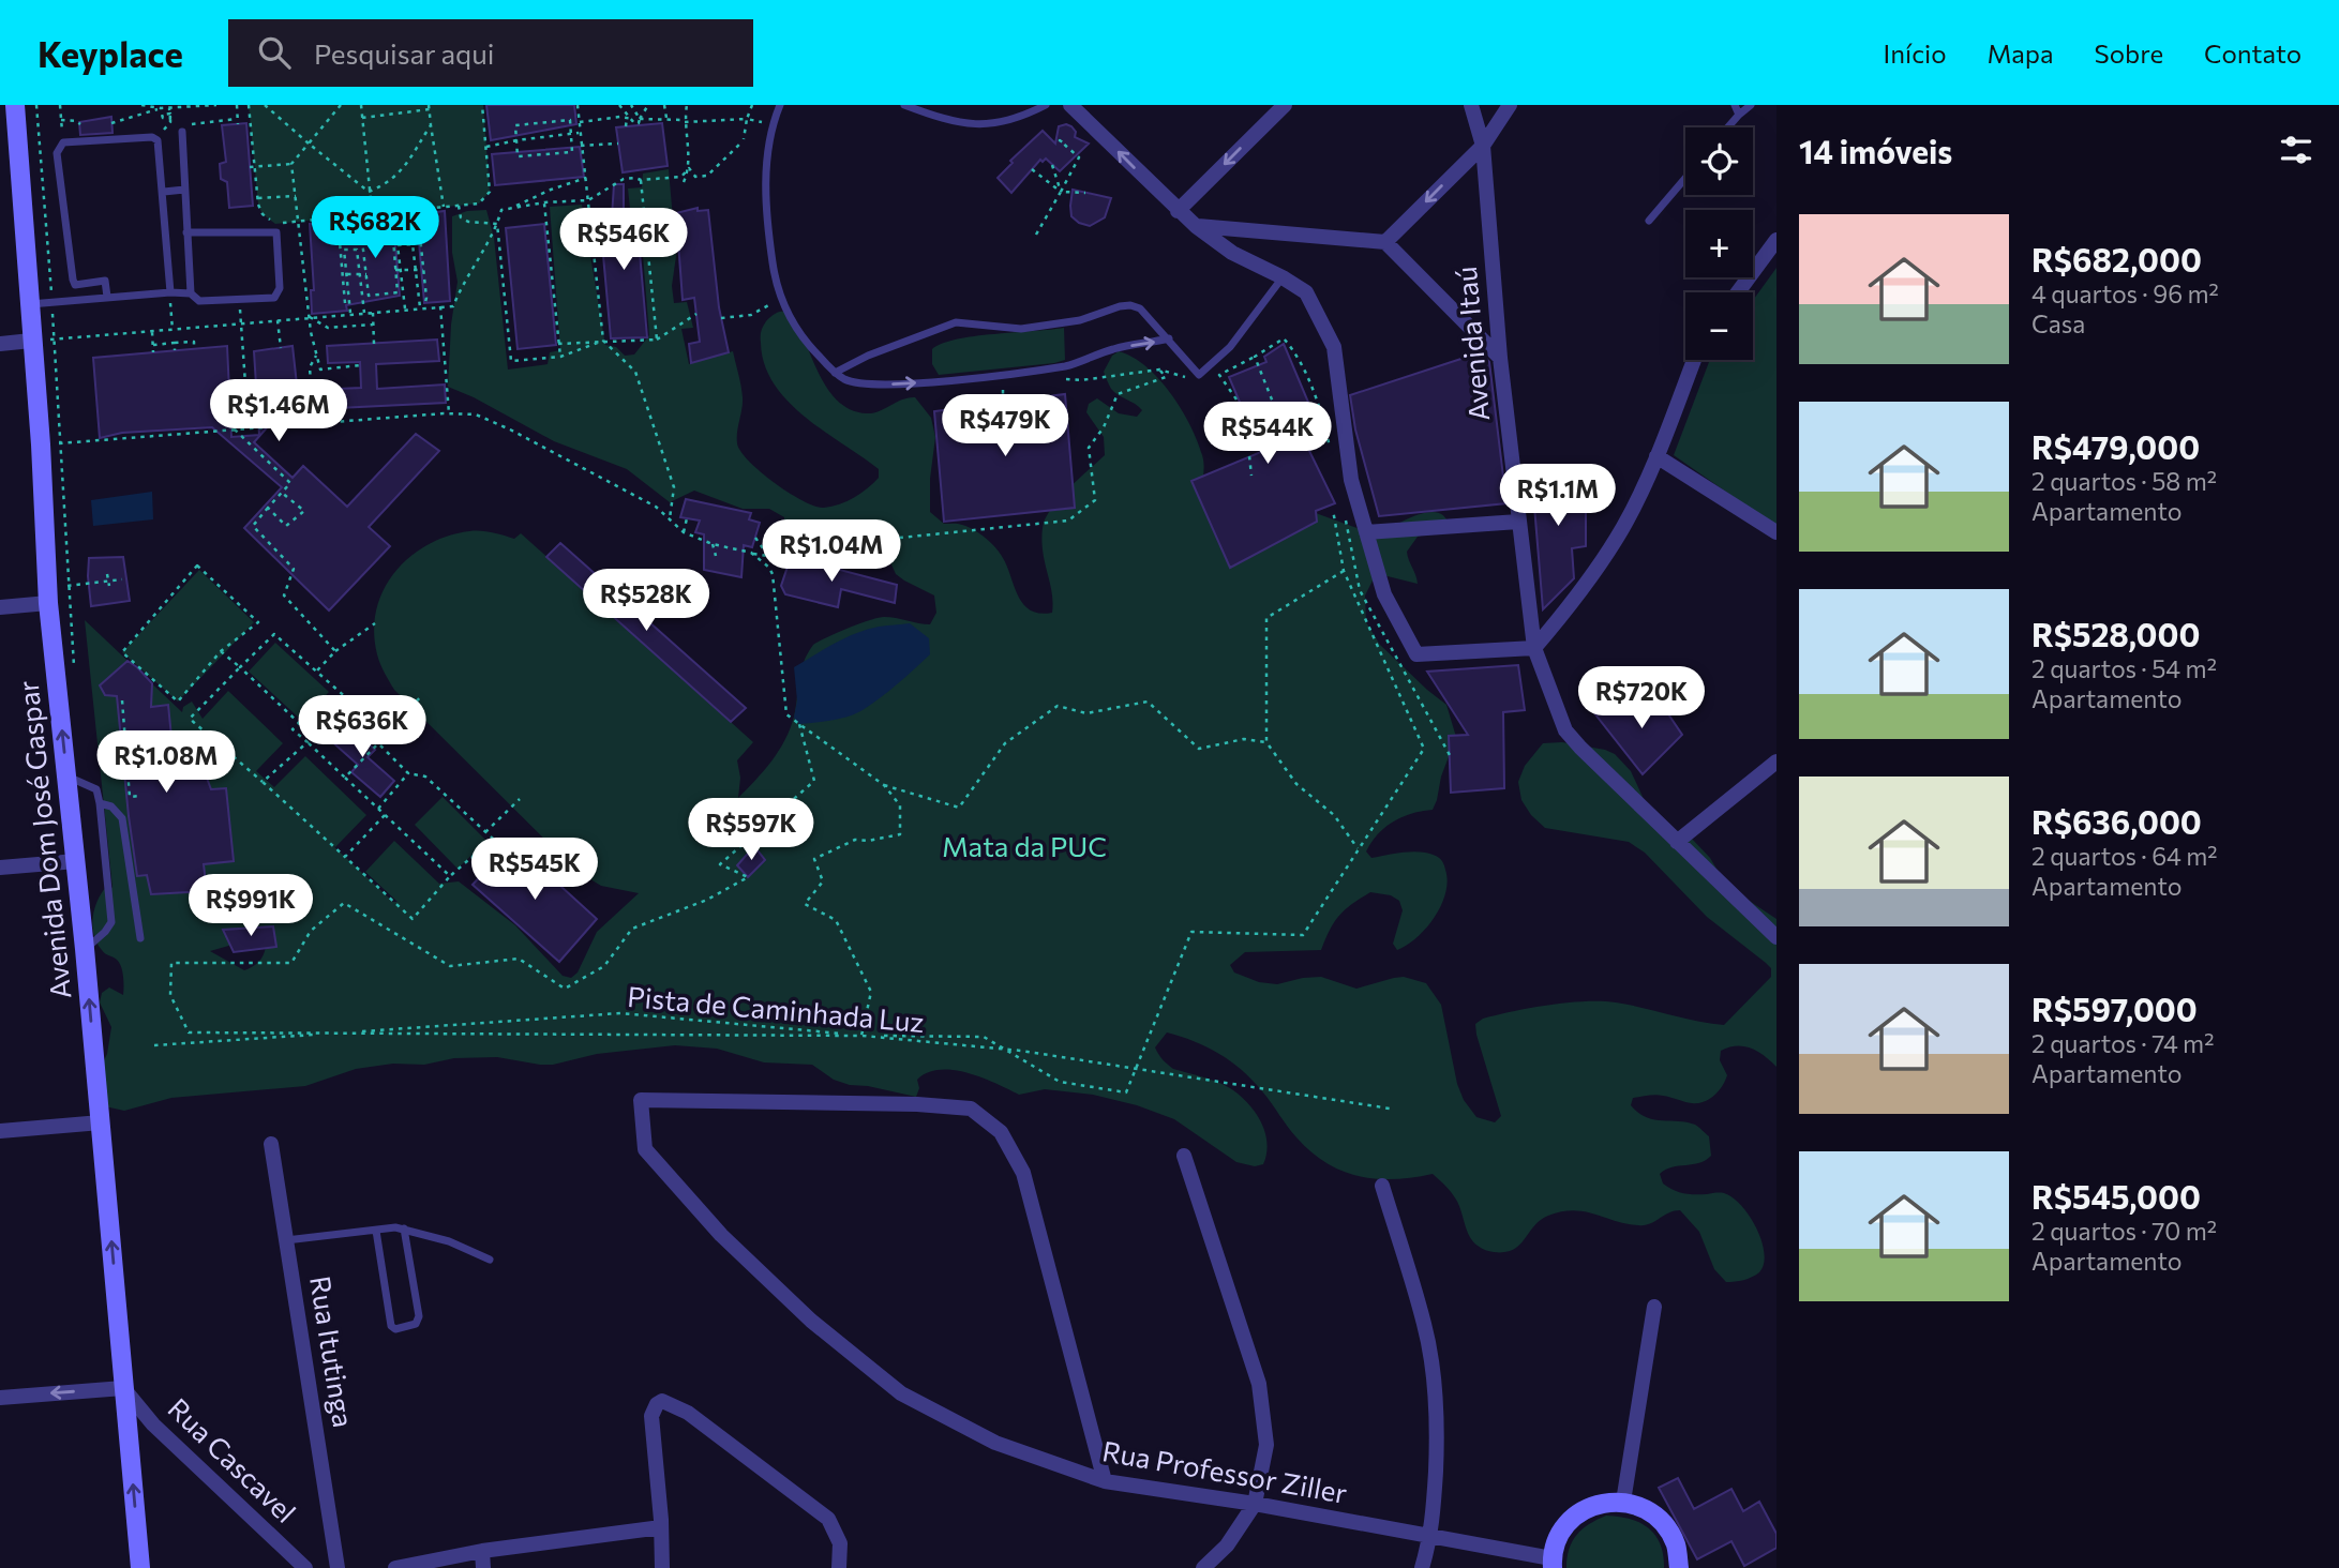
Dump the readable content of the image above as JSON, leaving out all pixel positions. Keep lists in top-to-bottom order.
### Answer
{
  "streets": {
    "street": [
      "Avenida Itaú",
      "Avenida Dom José Gaspar",
      "Rua Itutinga",
      "Rua Cascavel",
      "Rua Professor Ziller"
    ],
    "path": ["Pista de Caminhada Luz"]
  },
  "crossings": [
    ["Avenida Dom José Gaspar", "Rua Cascavel"]
  ],
  "one_way": ["Avenida Dom José Gaspar"],
  "parks": ["Mata da PUC"],
  "page": {
    "header": "Keyplace",
    "search": "Pesquisar aqui",
    "nav": [
      "Início",
      "Mapa",
      "Sobre",
      "Contato"
    ],
    "heading": "14 imóveis",
    "map_buttons": ["+", "−"],
    "list": [
      {
        "name": "R$682,000",
        "note": "4 quartos · 96 m² · Casa"
      },
      {
        "name": "R$479,000",
        "note": "2 quartos · 58 m² · Apartamento"
      },
      {
        "name": "R$528,000",
        "note": "2 quartos · 54 m² · Apartamento"
      },
      {
        "name": "R$636,000",
        "note": "2 quartos · 64 m² · Apartamento"
      },
      {
        "name": "R$597,000",
        "note": "2 quartos · 74 m² · Apartamento"
      },
      {
        "name": "R$545,000",
        "note": "2 quartos · 70 m² · Apartamento"
      }
    ],
    "price": [
      "R$682K",
      "R$546K",
      "R$1.46M",
      "R$479K",
      "R$544K",
      "R$1.1M",
      "R$1.04M",
      "R$528K",
      "R$720K",
      "R$636K",
      "R$1.08M",
      "R$597K",
      "R$545K",
      "R$991K"
    ]
  }
}
